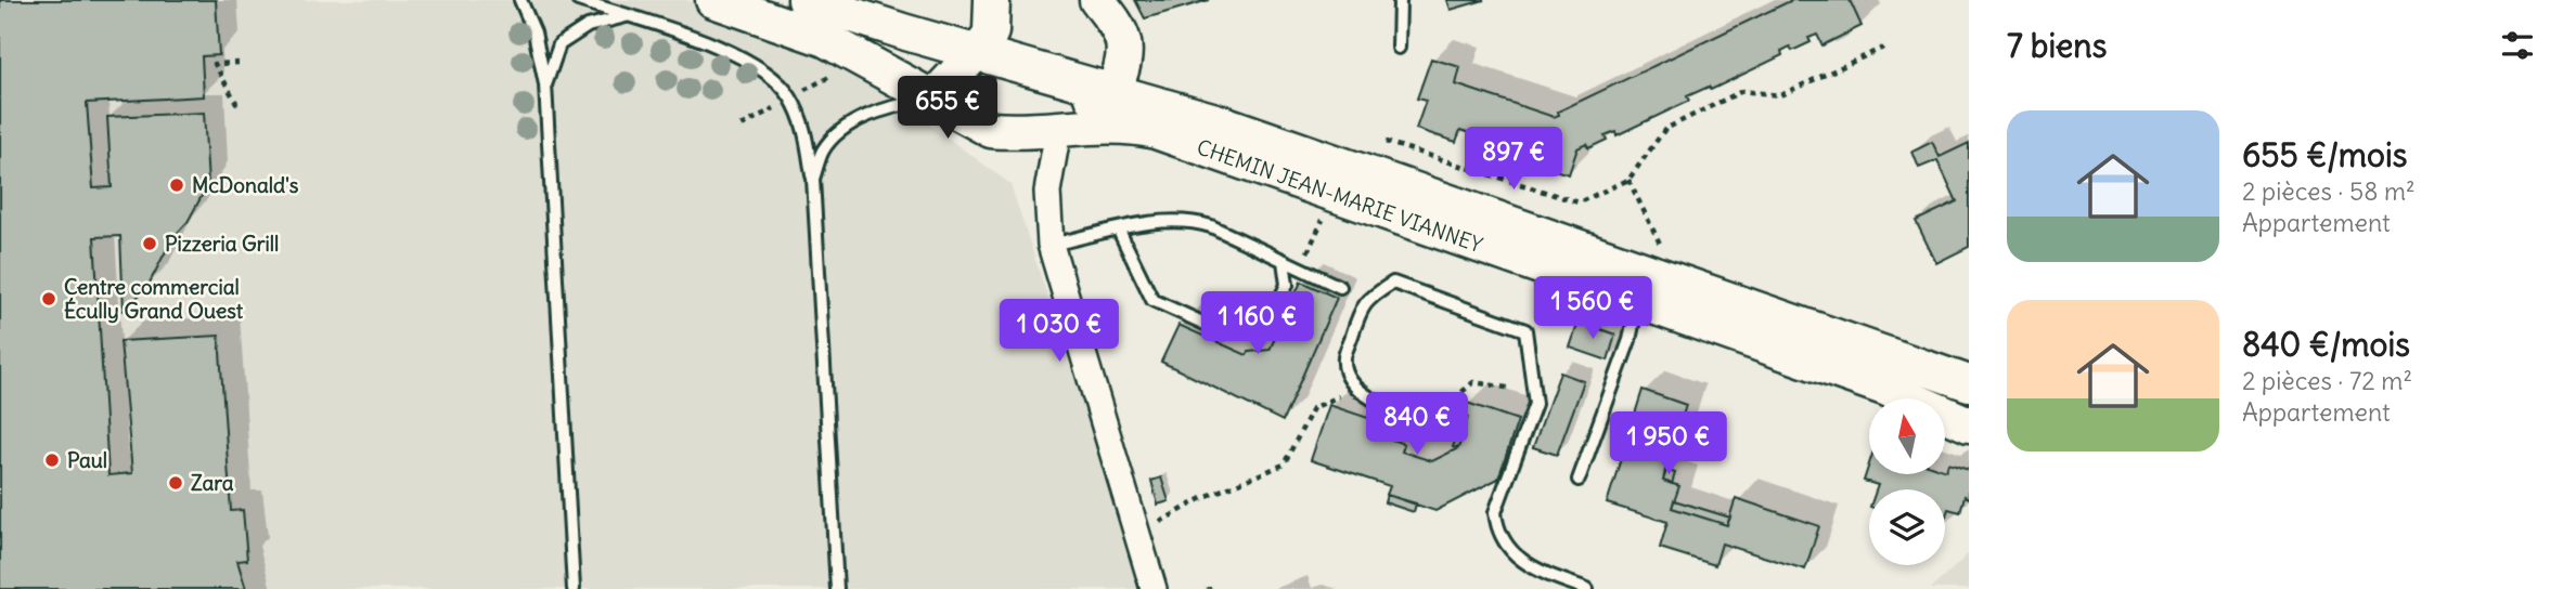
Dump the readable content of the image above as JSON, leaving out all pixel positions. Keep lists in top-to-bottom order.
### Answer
{
  "streets": {
    "street": ["CHEMIN JEAN-MARIE VIANNEY"]
  },
  "places": [
    "McDonald's",
    "Pizzeria Grill",
    "Centre commercial Écully Grand Ouest",
    "Paul",
    "Zara"
  ],
  "north": "top",
  "page": {
    "heading": "7 biens",
    "price": [
      "655 €",
      "897 €",
      "1 560 €",
      "1 160 €",
      "1 030 €",
      "840 €",
      "1 950 €"
    ],
    "list": [
      {
        "name": "655 €/mois",
        "note": "2 pièces · 58 m² · Appartement"
      },
      {
        "name": "840 €/mois",
        "note": "2 pièces · 72 m² · Appartement"
      }
    ]
  }
}
